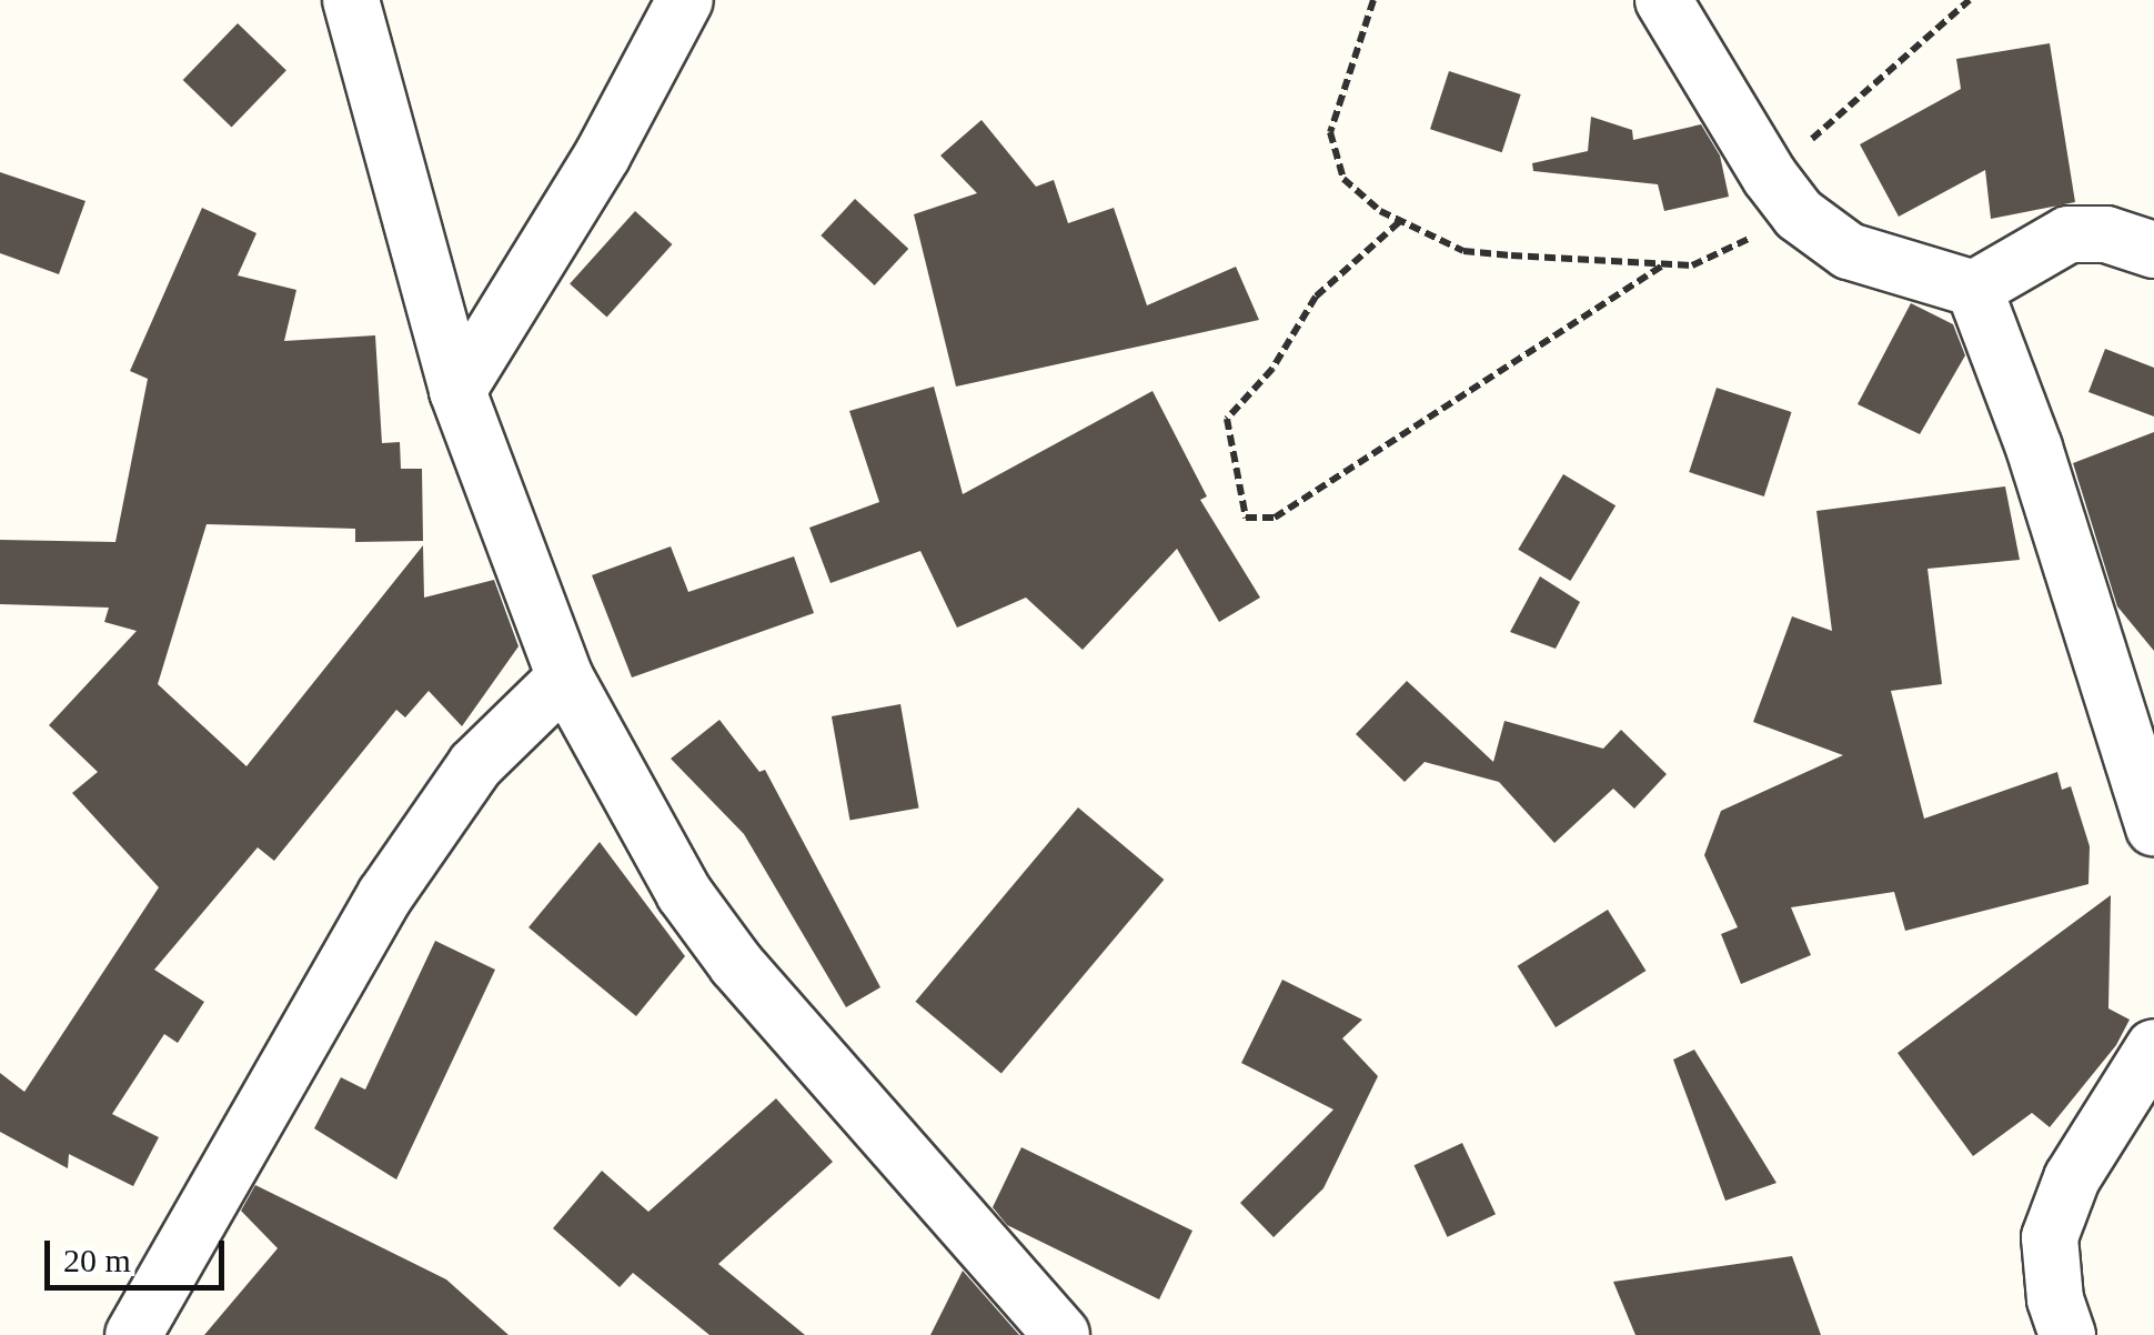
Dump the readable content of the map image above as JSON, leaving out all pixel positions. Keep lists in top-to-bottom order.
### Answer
{
  "scale_bar": "20 m"
}
